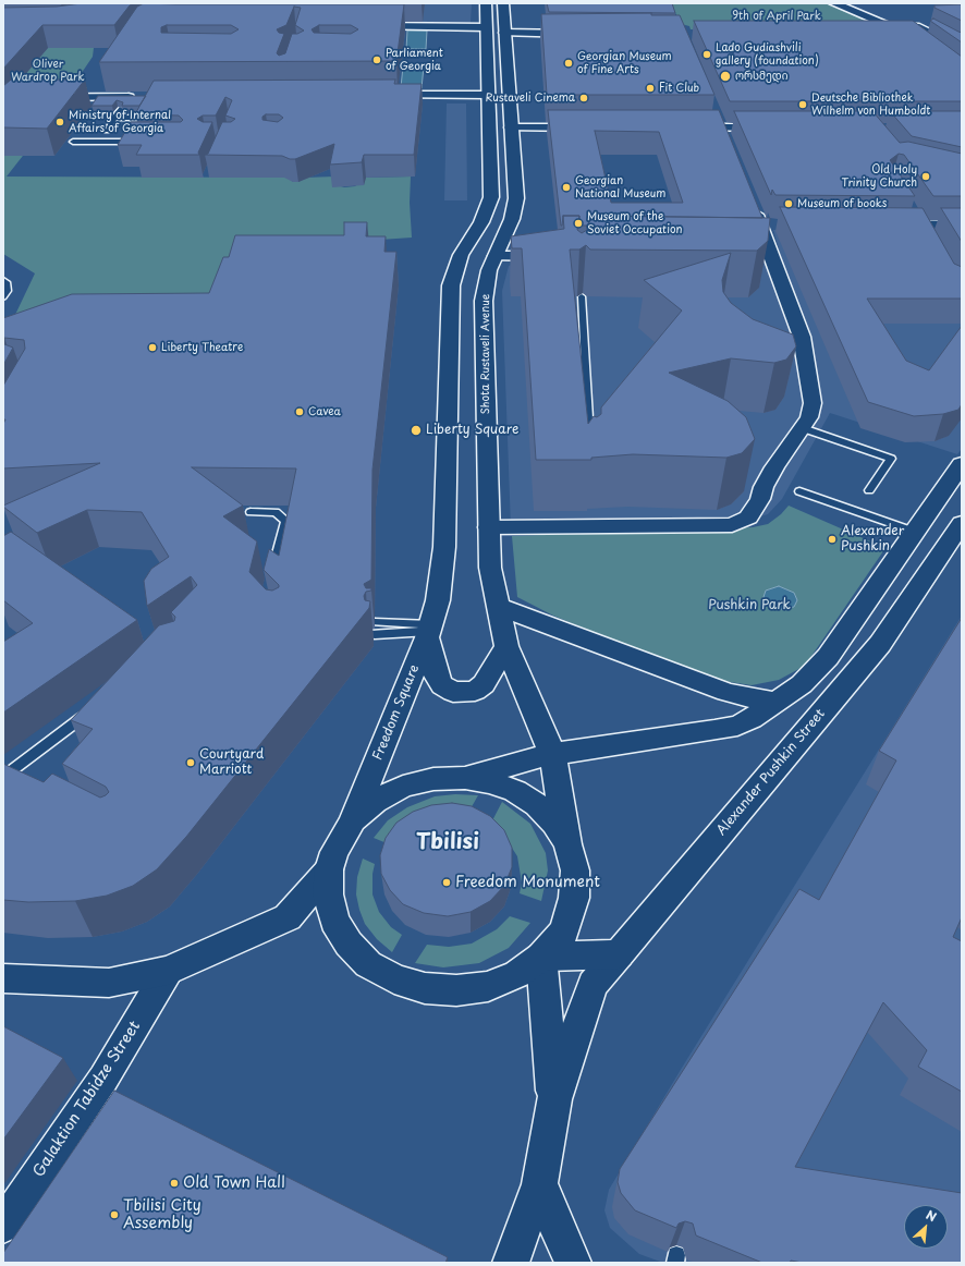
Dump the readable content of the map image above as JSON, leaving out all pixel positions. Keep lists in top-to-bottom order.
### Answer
{
  "streets": {
    "main road": ["Shota Rustaveli Avenue", "Freedom Square", "Alexander Pushkin Street"],
    "street": ["Galaktion Tabidze Street"]
  },
  "crossings": [
    ["Shota Rustaveli Avenue", "Freedom Square"]
  ],
  "districts": ["Tbilisi"],
  "parks": ["9th of April Park", "Oliver Wardrop Park", "Pushkin Park"],
  "places": [
    "Lado Gudiashvili gallery (foundation)",
    "Parliament of Georgia",
    "Georgian Museum of Fine Arts",
    "ორსმედი",
    "Fit Club",
    "Rustaveli Cinema",
    "Deutsche Bibliothek Wilhelm von Humboldt",
    "Ministry of Internal Affairs of Georgia",
    "Old Holy Trinity Church",
    "Georgian National Museum",
    "Museum of books",
    "Museum of the Soviet Occupation",
    "Liberty Theatre",
    "Cavea",
    "Liberty Square",
    "Alexander Pushkin",
    "Courtyard Marriott",
    "Freedom Monument",
    "Old Town Hall",
    "Tbilisi City Assembly"
  ],
  "north": "top right"
}
